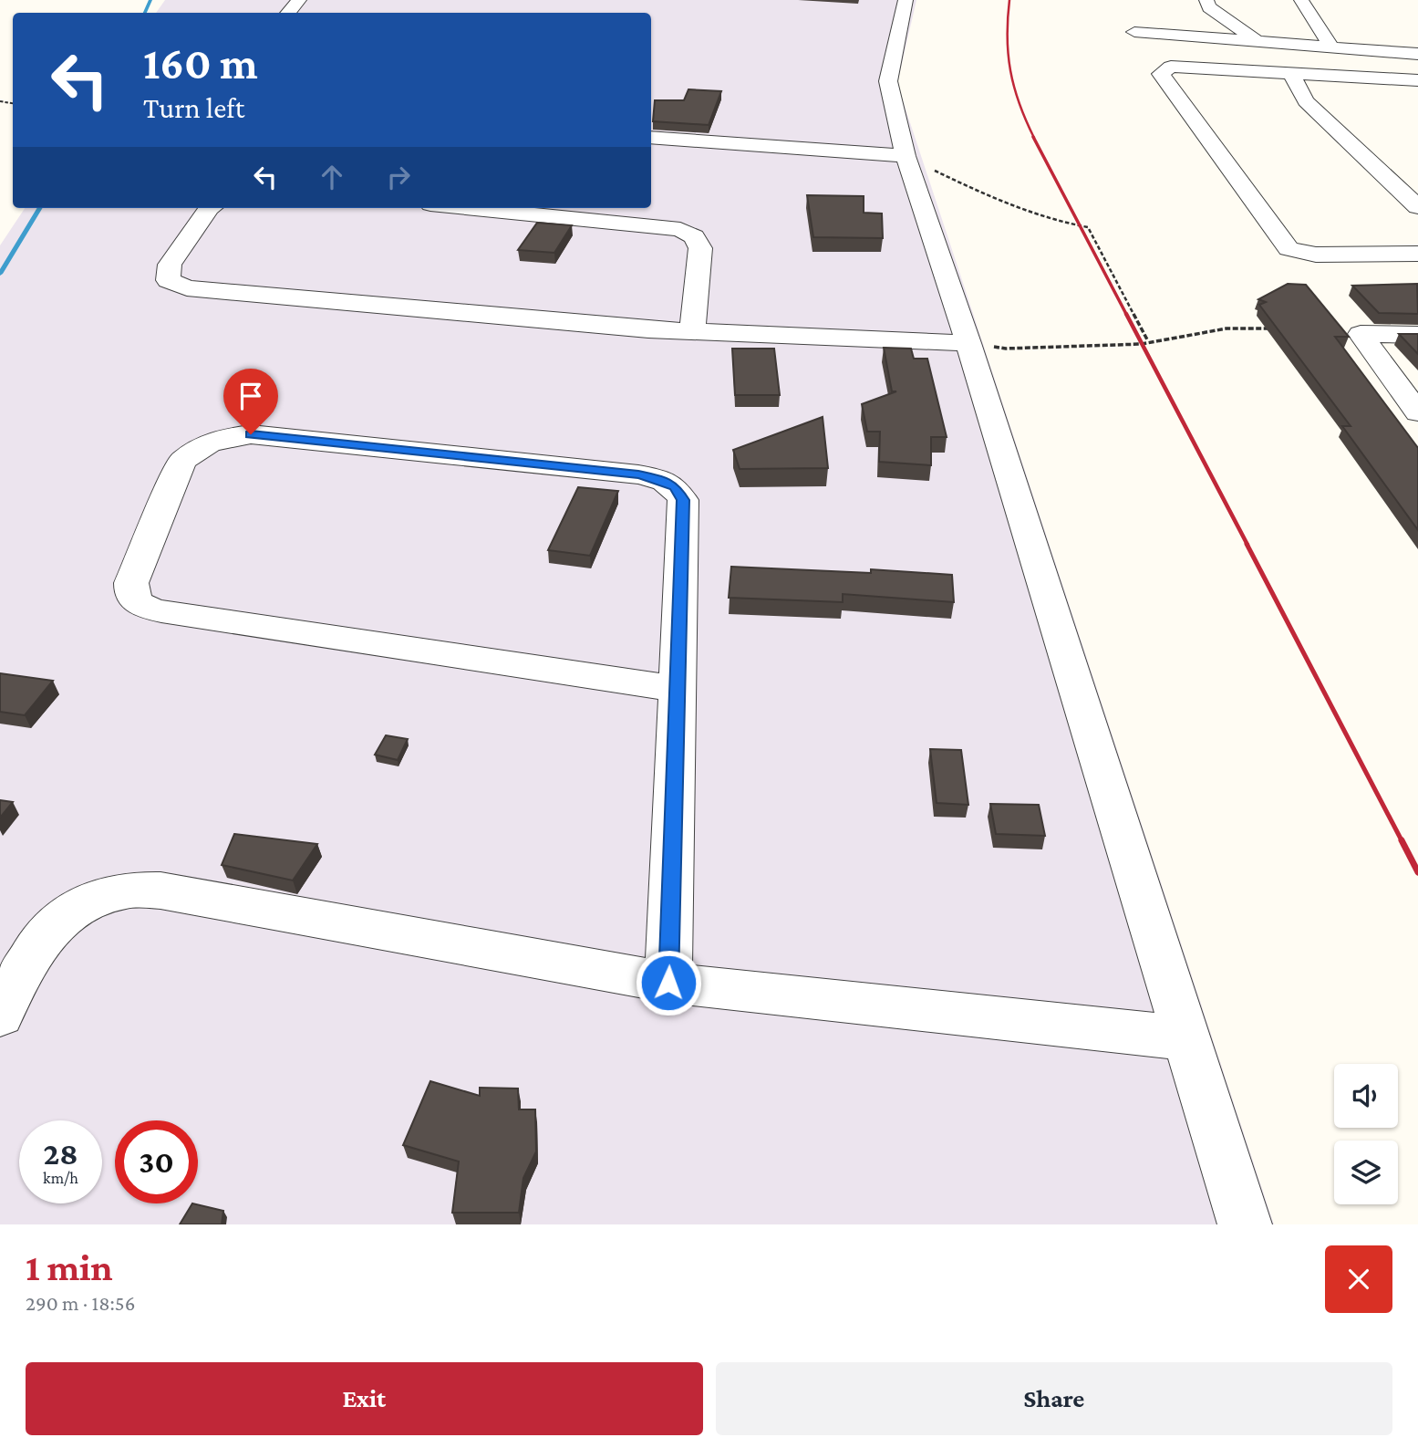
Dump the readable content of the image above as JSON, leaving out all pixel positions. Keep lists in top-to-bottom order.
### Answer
{
  "page": {
    "turn": ["160 m", "Turn left"],
    "speed": "28 km/h",
    "limit": "30",
    "heading": ["1 min", "290 m · 18:56"],
    "buttons": ["Exit", "Share"]
  }
}
